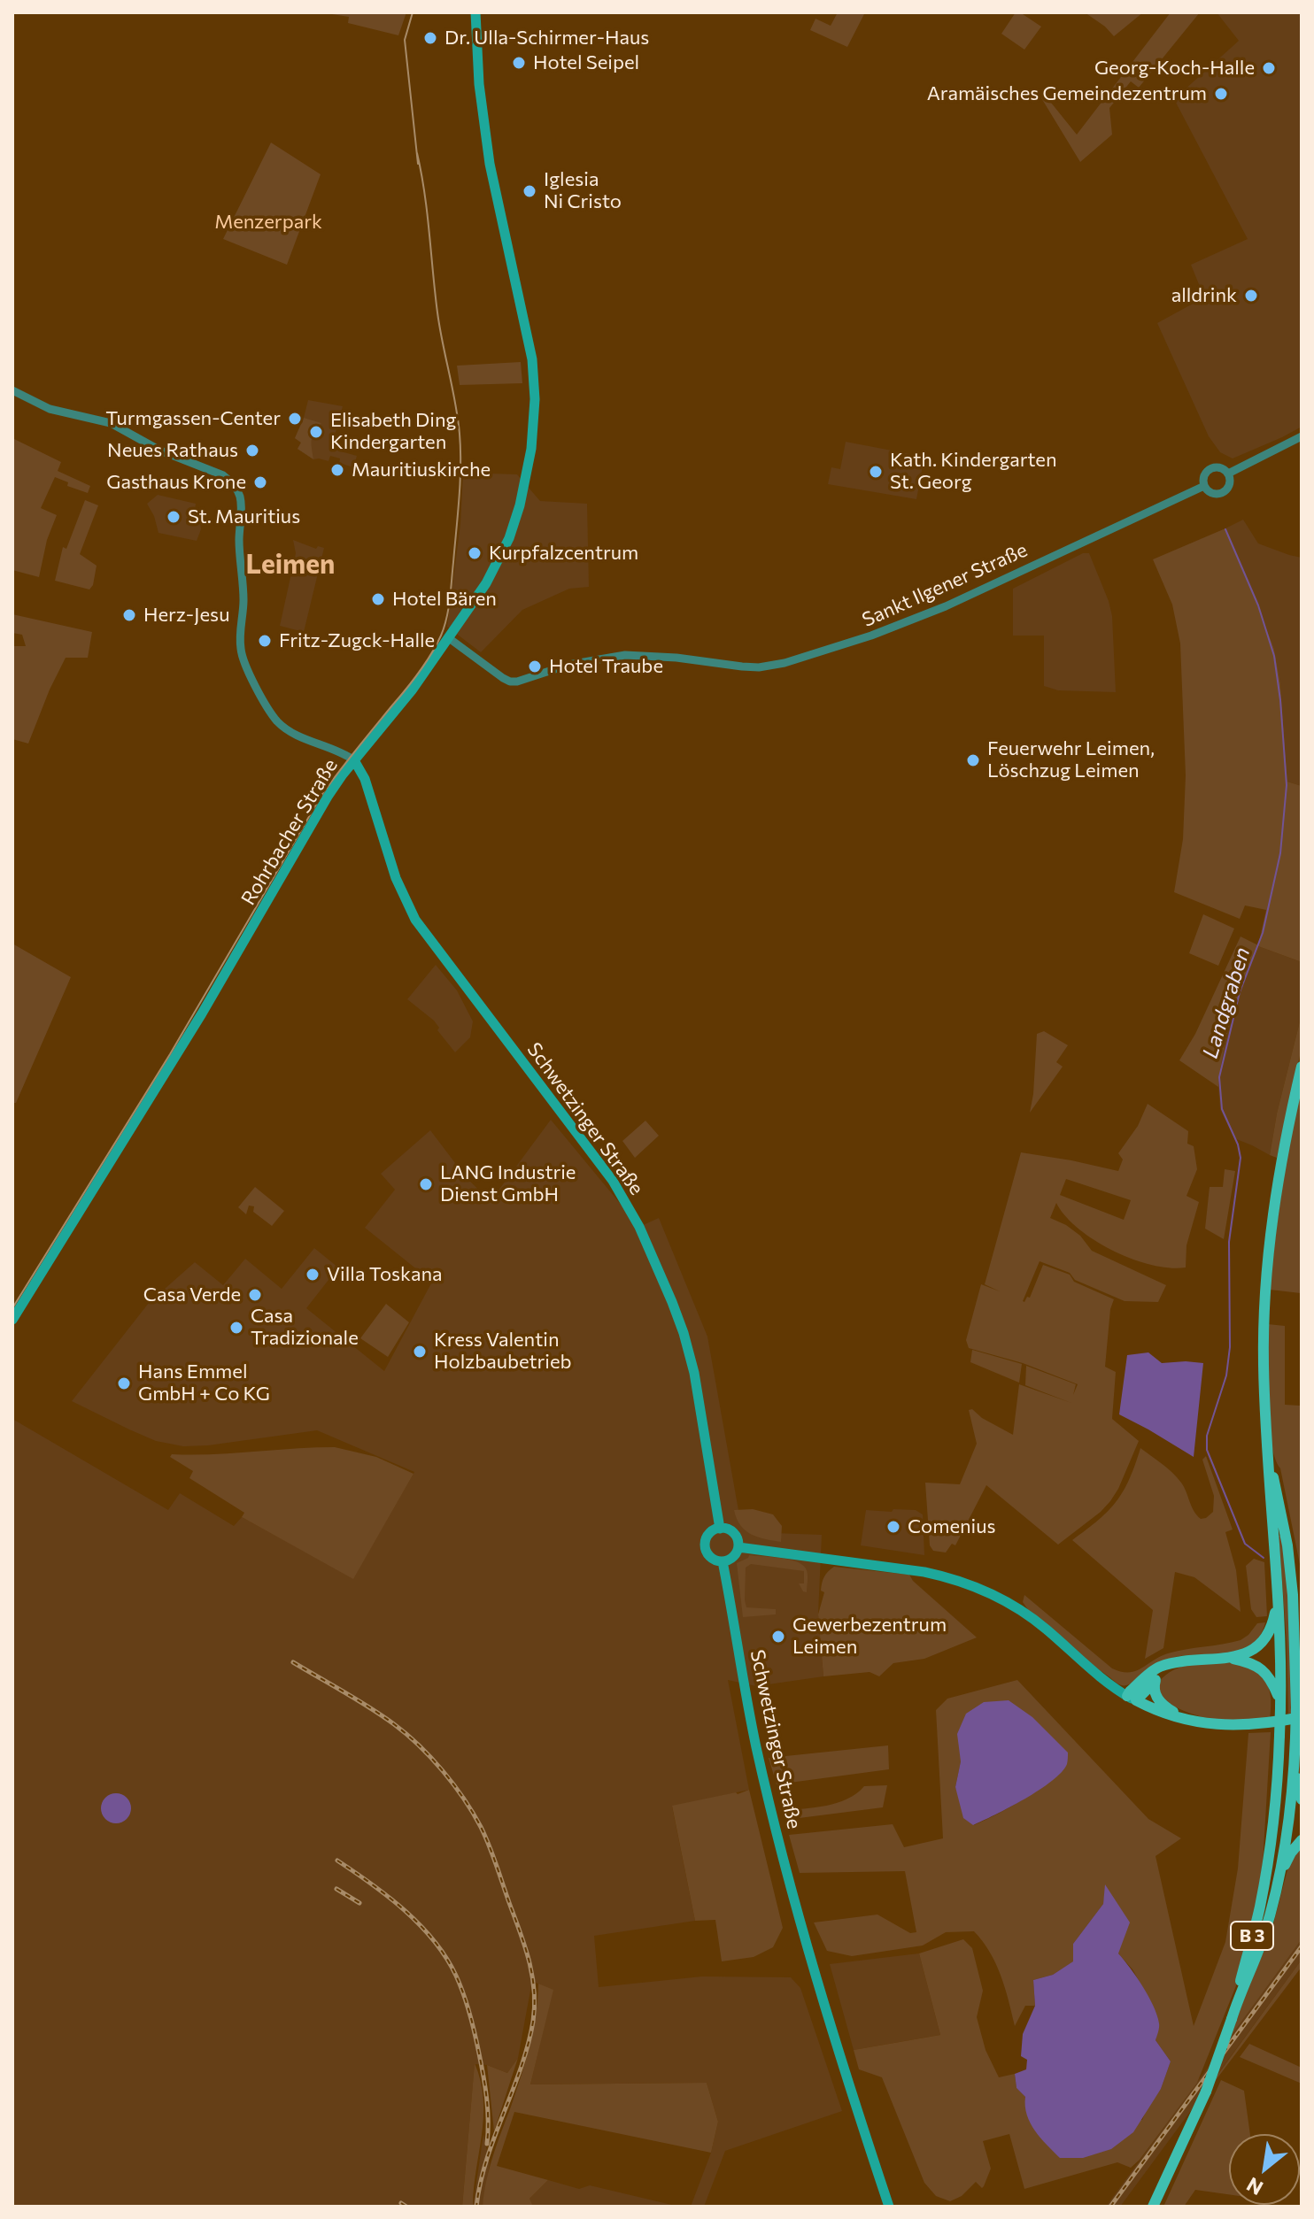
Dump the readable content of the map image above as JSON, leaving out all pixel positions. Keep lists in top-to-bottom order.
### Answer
{
  "streets": {
    "main road": ["Rohrbacher Straße", "Schwetzinger Straße", "B 3"],
    "street": ["Sankt Ilgener Straße"]
  },
  "crossings": [
    ["Sankt Ilgener Straße", "Rohrbacher Straße"],
    ["Rohrbacher Straße", "Schwetzinger Straße"]
  ],
  "districts": ["Leimen"],
  "water": ["Landgraben"],
  "parks": ["Menzerpark"],
  "places": [
    "Dr. Ulla-Schirmer-Haus",
    "Hotel Seipel",
    "Georg-Koch-Halle",
    "Aramäisches Gemeindezentrum",
    "Iglesia Ni Cristo",
    "alldrink",
    "Turmgassen-Center",
    "Elisabeth Ding Kindergarten",
    "Neues Rathaus",
    "Mauritiuskirche",
    "Kath. Kindergarten St. Georg",
    "Gasthaus Krone",
    "St. Mauritius",
    "Kurpfalzcentrum",
    "Hotel Bären",
    "Herz-Jesu",
    "Fritz-Zugck-Halle",
    "Hotel Traube",
    "Feuerwehr Leimen, Löschzug Leimen",
    "LANG Industrie Dienst GmbH",
    "Villa Toskana",
    "Casa Verde",
    "Casa Tradizionale",
    "Kress Valentin Holzbaubetrieb",
    "Hans Emmel GmbH + Co KG",
    "Comenius",
    "Gewerbezentrum Leimen"
  ],
  "north": "bottom left"
}
